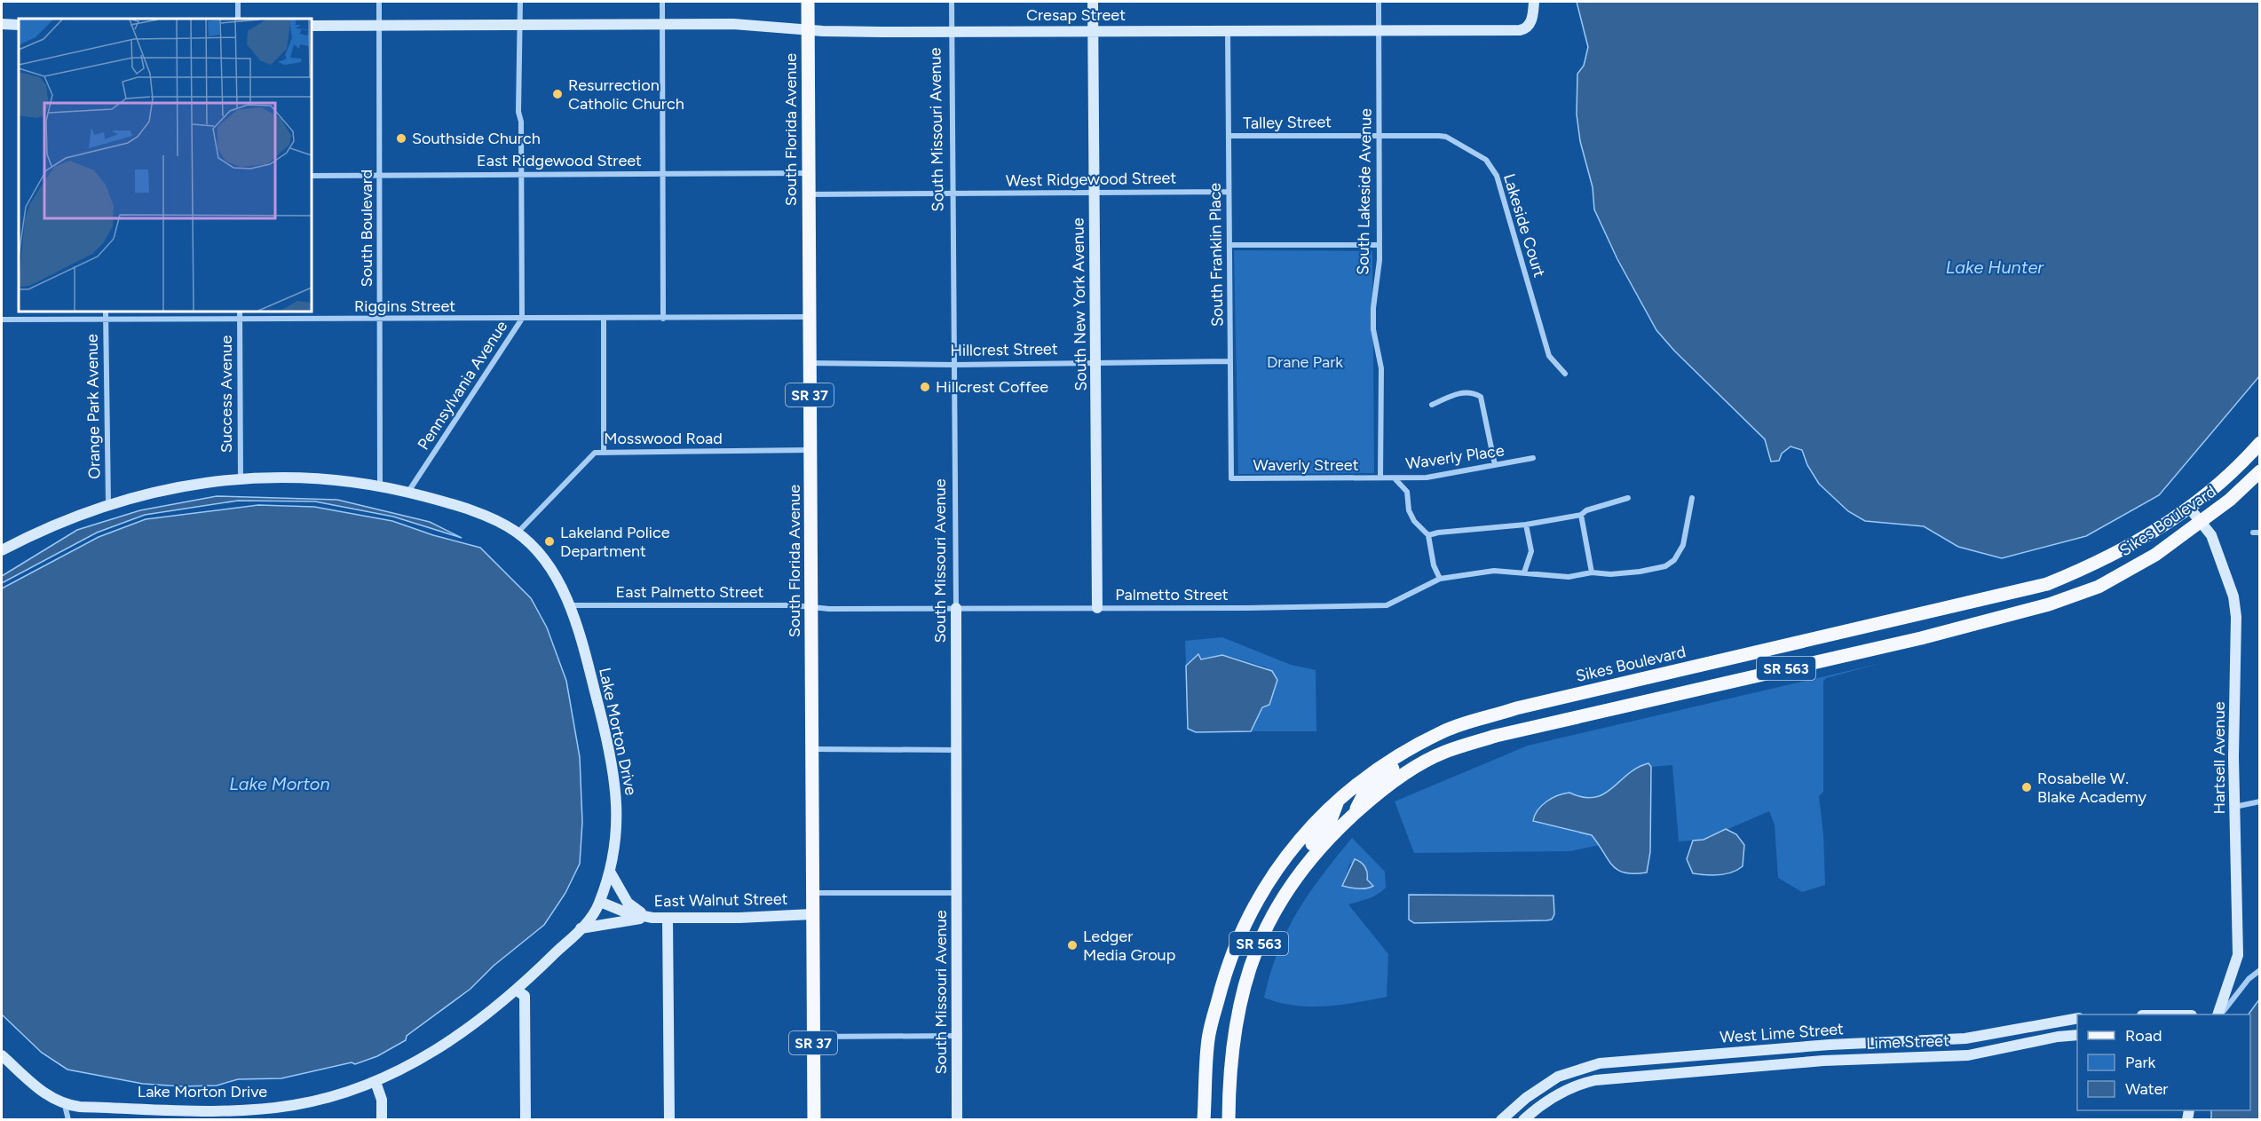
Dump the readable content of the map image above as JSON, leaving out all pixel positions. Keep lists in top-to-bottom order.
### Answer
{
  "streets": {
    "main road": [
      "South Florida Avenue",
      "SR 37",
      "Sikes Boulevard",
      "SR 563"
    ],
    "street": [
      "Cresap Street",
      "Talley Street",
      "South Missouri Avenue",
      "East Ridgewood Street",
      "West Ridgewood Street",
      "South Lakeside Avenue",
      "Lakeside Court",
      "South Boulevard",
      "South Franklin Place",
      "South New York Avenue",
      "Riggins Street",
      "Hillcrest Street",
      "Pennsylvania Avenue",
      "Success Avenue",
      "Orange Park Avenue",
      "Mosswood Road",
      "Waverly Place",
      "Waverly Street",
      "East Palmetto Street",
      "Palmetto Street",
      "Lake Morton Drive",
      "Hartsell Avenue",
      "East Walnut Street",
      "West Lime Street",
      "Lime Street"
    ]
  },
  "crossings": [
    ["Cresap Street", "South Florida Avenue"],
    ["Cresap Street", "South Missouri Avenue"],
    ["Cresap Street", "South Lakeside Avenue"],
    ["Cresap Street", "South Boulevard"],
    ["Cresap Street", "South Franklin Place"],
    ["Cresap Street", "South New York Avenue"],
    ["Cresap Street", "Pennsylvania Avenue"],
    ["Talley Street", "South Lakeside Avenue"],
    ["Talley Street", "Lakeside Court"],
    ["Talley Street", "South Franklin Place"],
    ["South Florida Avenue", "East Ridgewood Street"],
    ["South Florida Avenue", "West Ridgewood Street"],
    ["South Florida Avenue", "Riggins Street"],
    ["South Florida Avenue", "Hillcrest Street"],
    ["South Florida Avenue", "Mosswood Road"],
    ["South Florida Avenue", "East Palmetto Street"],
    ["South Florida Avenue", "East Walnut Street"],
    ["South Missouri Avenue", "West Ridgewood Street"],
    ["South Missouri Avenue", "Hillcrest Street"],
    ["South Missouri Avenue", "East Palmetto Street"],
    ["South Missouri Avenue", "Palmetto Street"],
    ["East Ridgewood Street", "South Boulevard"],
    ["East Ridgewood Street", "Pennsylvania Avenue"],
    ["West Ridgewood Street", "South Franklin Place"],
    ["West Ridgewood Street", "South New York Avenue"],
    ["South Lakeside Avenue", "Lakeside Court"],
    ["South Lakeside Avenue", "Waverly Place"],
    ["South Lakeside Avenue", "Waverly Street"],
    ["South Boulevard", "Riggins Street"],
    ["South Boulevard", "Lake Morton Drive"],
    ["South Franklin Place", "Hillcrest Street"],
    ["South Franklin Place", "Waverly Street"],
    ["South New York Avenue", "Hillcrest Street"],
    ["South New York Avenue", "Palmetto Street"],
    ["Riggins Street", "Pennsylvania Avenue"],
    ["Riggins Street", "Success Avenue"],
    ["Riggins Street", "Orange Park Avenue"],
    ["Pennsylvania Avenue", "Lake Morton Drive"],
    ["Success Avenue", "Lake Morton Drive"],
    ["Orange Park Avenue", "Lake Morton Drive"],
    ["Mosswood Road", "Lake Morton Drive"],
    ["Waverly Place", "Waverly Street"],
    ["Sikes Boulevard", "Hartsell Avenue"],
    ["East Palmetto Street", "Palmetto Street"],
    ["East Palmetto Street", "Lake Morton Drive"],
    ["Lake Morton Drive", "East Walnut Street"]
  ],
  "water": ["Lake Hunter", "Lake Morton"],
  "parks": ["Drane Park"],
  "places": [
    "Resurrection Catholic Church",
    "Southside Church",
    "Hillcrest Coffee",
    "Lakeland Police Department",
    "Rosabelle W. Blake Academy",
    "Ledger Media Group"
  ],
  "legend": ["Road", "Park", "Water"]
}
